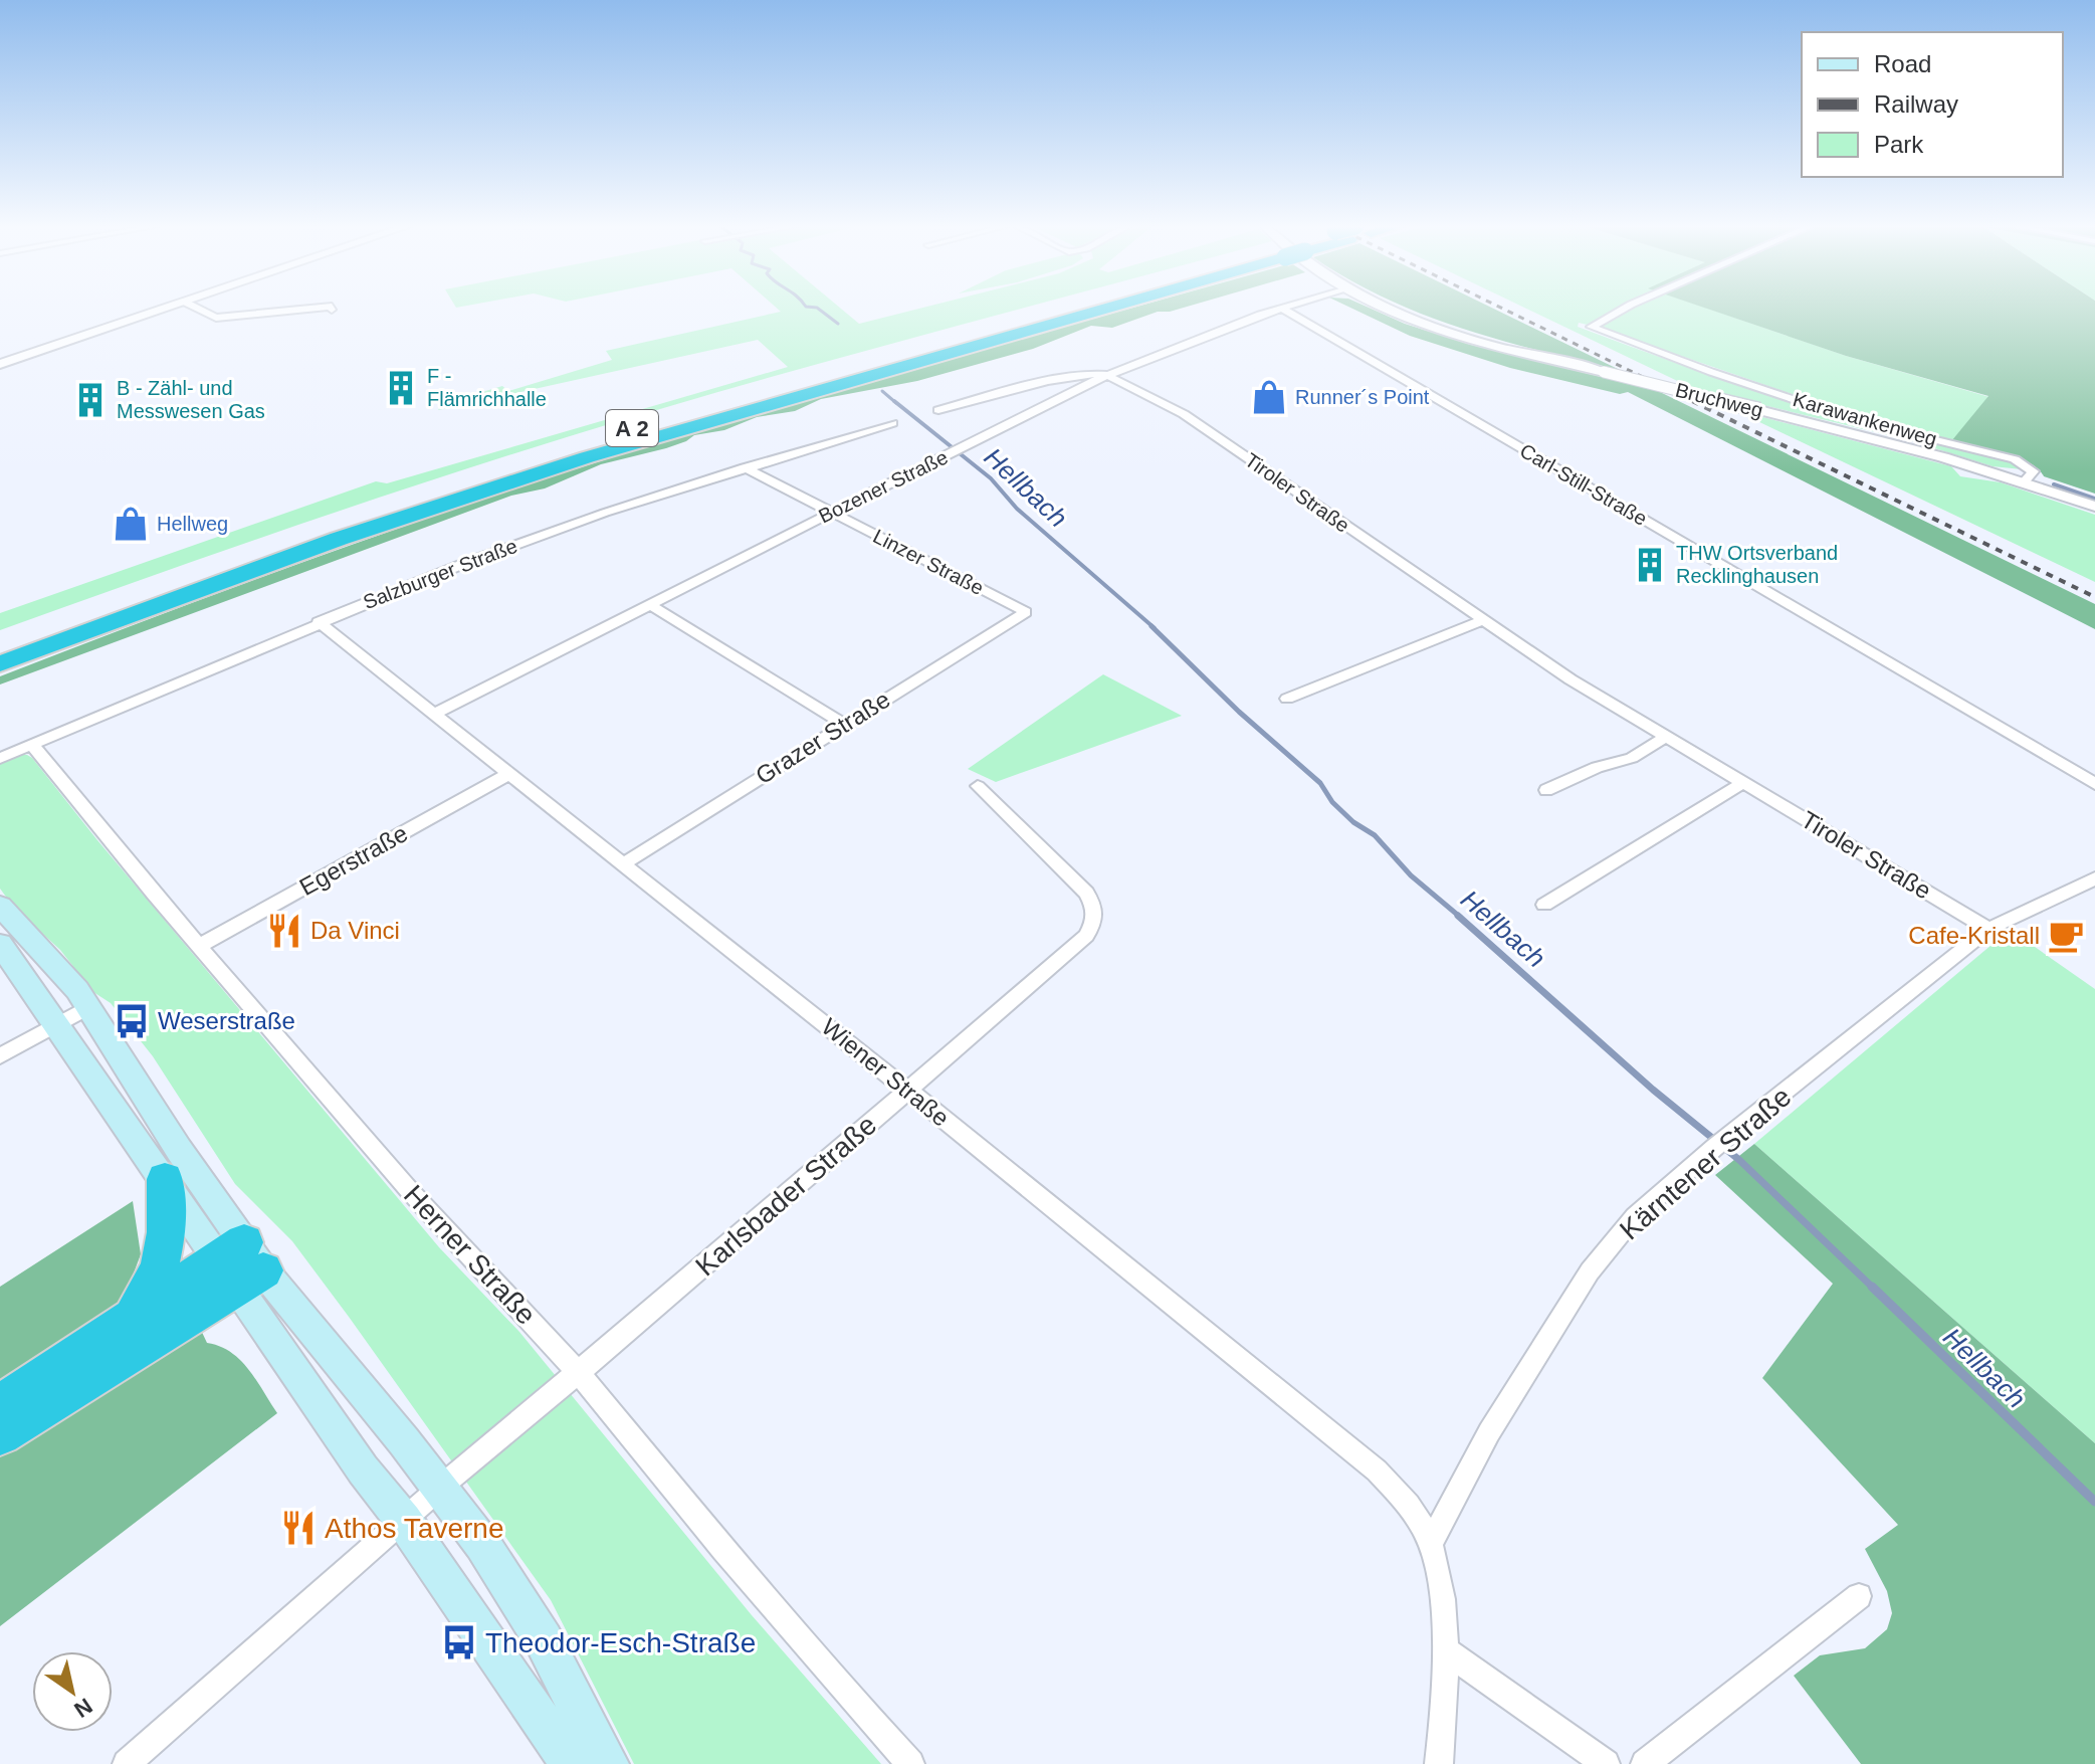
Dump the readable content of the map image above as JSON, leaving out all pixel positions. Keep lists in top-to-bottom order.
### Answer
{
  "streets": {
    "highway": ["A 2"],
    "street": [
      "Bruchweg",
      "Karawankenweg",
      "Carl-Still-Straße",
      "Bozener Straße",
      "Tiroler Straße",
      "Linzer Straße",
      "Salzburger Straße",
      "Grazer Straße",
      "Egerstraße",
      "Wiener Straße",
      "Kärntener Straße",
      "Karlsbader Straße",
      "Herner Straße"
    ]
  },
  "crossings": [
    ["Bruchweg", "Karawankenweg"],
    ["Bozener Straße", "Tiroler Straße"],
    ["Bozener Straße", "Linzer Straße"],
    ["Bozener Straße", "Wiener Straße"],
    ["Tiroler Straße", "Kärntener Straße"],
    ["Linzer Straße", "Salzburger Straße"],
    ["Linzer Straße", "Grazer Straße"],
    ["Salzburger Straße", "Wiener Straße"],
    ["Salzburger Straße", "Herner Straße"],
    ["Grazer Straße", "Wiener Straße"],
    ["Egerstraße", "Wiener Straße"],
    ["Egerstraße", "Herner Straße"],
    ["Wiener Straße", "Kärntener Straße"],
    ["Wiener Straße", "Karlsbader Straße"],
    ["Karlsbader Straße", "Herner Straße"]
  ],
  "water": ["Hellbach"],
  "places": {
    "building": ["F - Flämrichhalle", "B - Zähl- und Messwesen Gas", "THW Ortsverband Recklinghausen"],
    "shop": ["Runner´s Point", "Hellweg"],
    "restaurant": ["Da Vinci", "Athos Taverne"],
    "cafe": ["Cafe-Kristall"],
    "bus stop": ["Weserstraße", "Theodor-Esch-Straße"]
  },
  "legend": ["Road", "Railway", "Park"],
  "north": "bottom right"
}
